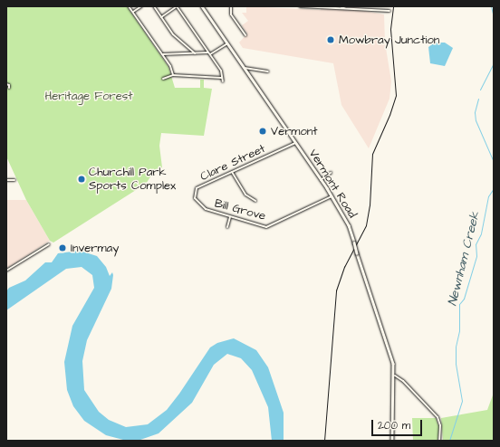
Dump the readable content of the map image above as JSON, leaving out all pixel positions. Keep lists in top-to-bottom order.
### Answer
{
  "streets": {
    "street": ["Clare Street", "Vermont Road", "Bill Grove"]
  },
  "crossings": [
    ["Clare Street", "Vermont Road"],
    ["Clare Street", "Bill Grove"],
    ["Vermont Road", "Bill Grove"]
  ],
  "water": ["Newnham Creek"],
  "parks": ["Heritage Forest"],
  "places": [
    "Mowbray Junction",
    "Vermont",
    "Churchill Park Sports Complex",
    "Invermay"
  ],
  "scale_bar": "200 m"
}
